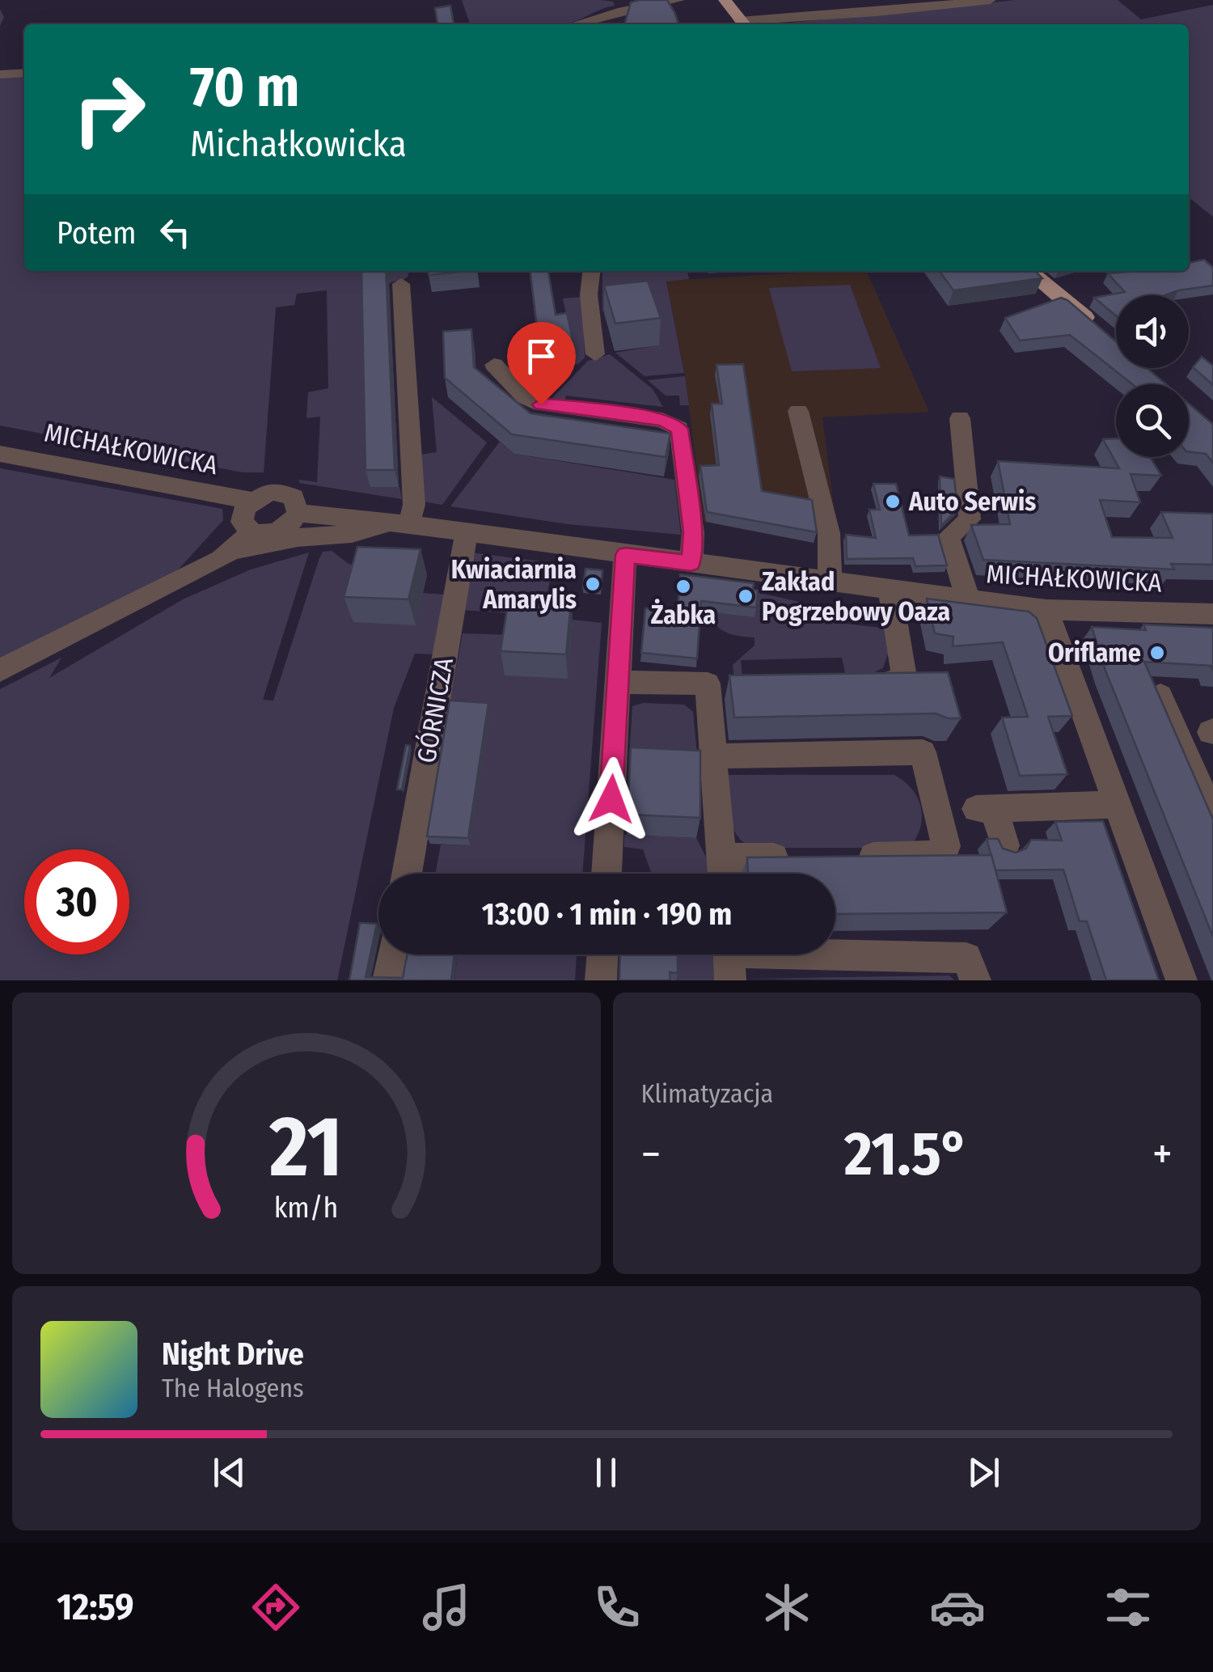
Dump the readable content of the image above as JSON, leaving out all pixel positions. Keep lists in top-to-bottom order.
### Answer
{
  "streets": {
    "street": ["MICHAŁKOWICKA", "GÓRNICZA"]
  },
  "crossings": [
    ["MICHAŁKOWICKA", "GÓRNICZA"]
  ],
  "places": [
    "Auto Serwis",
    "Kwiaciarnia Amarylis",
    "Żabka",
    "Zakład Pogrzebowy Oaza",
    "Oriflame"
  ],
  "page": {
    "turn": ["70 m", "Michałkowicka"],
    "then": "Potem",
    "limit": "30",
    "trip": "13:00 · 1 min · 190 m",
    "tile": "Klimatyzacja",
    "heat": ["−", "21.5°", "+"],
    "song": ["Night Drive", "The Halogens"],
    "tabs": "12:59",
    "gauge": ["21", "km/h"]
  }
}
